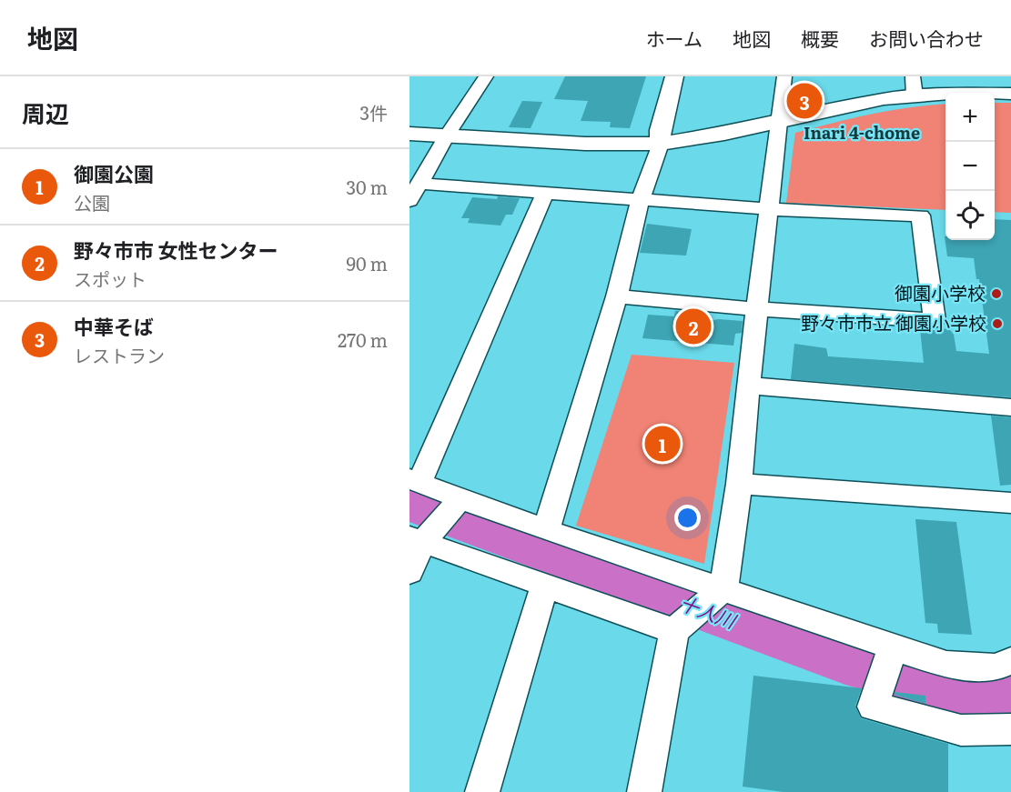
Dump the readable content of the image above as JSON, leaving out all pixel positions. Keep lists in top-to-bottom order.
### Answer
{
  "districts": ["Inari 4-chome"],
  "water": ["十人川"],
  "places": ["御園小学校", "野々市市立 御園小学校"],
  "page": {
    "header": "地図",
    "nav": [
      "ホーム",
      "地図",
      "概要",
      "お問い合わせ"
    ],
    "heading": ["周辺", "3件"],
    "pins": ["3", "2", "1"],
    "map_buttons": ["+", "−"],
    "list": [
      {
        "mark": "1",
        "name": "御園公園",
        "note": "公園",
        "value": "30 m"
      },
      {
        "mark": "2",
        "name": "野々市市 女性センター",
        "note": "スポット",
        "value": "90 m"
      },
      {
        "mark": "3",
        "name": "中華そば",
        "note": "レストラン",
        "value": "270 m"
      }
    ]
  }
}
